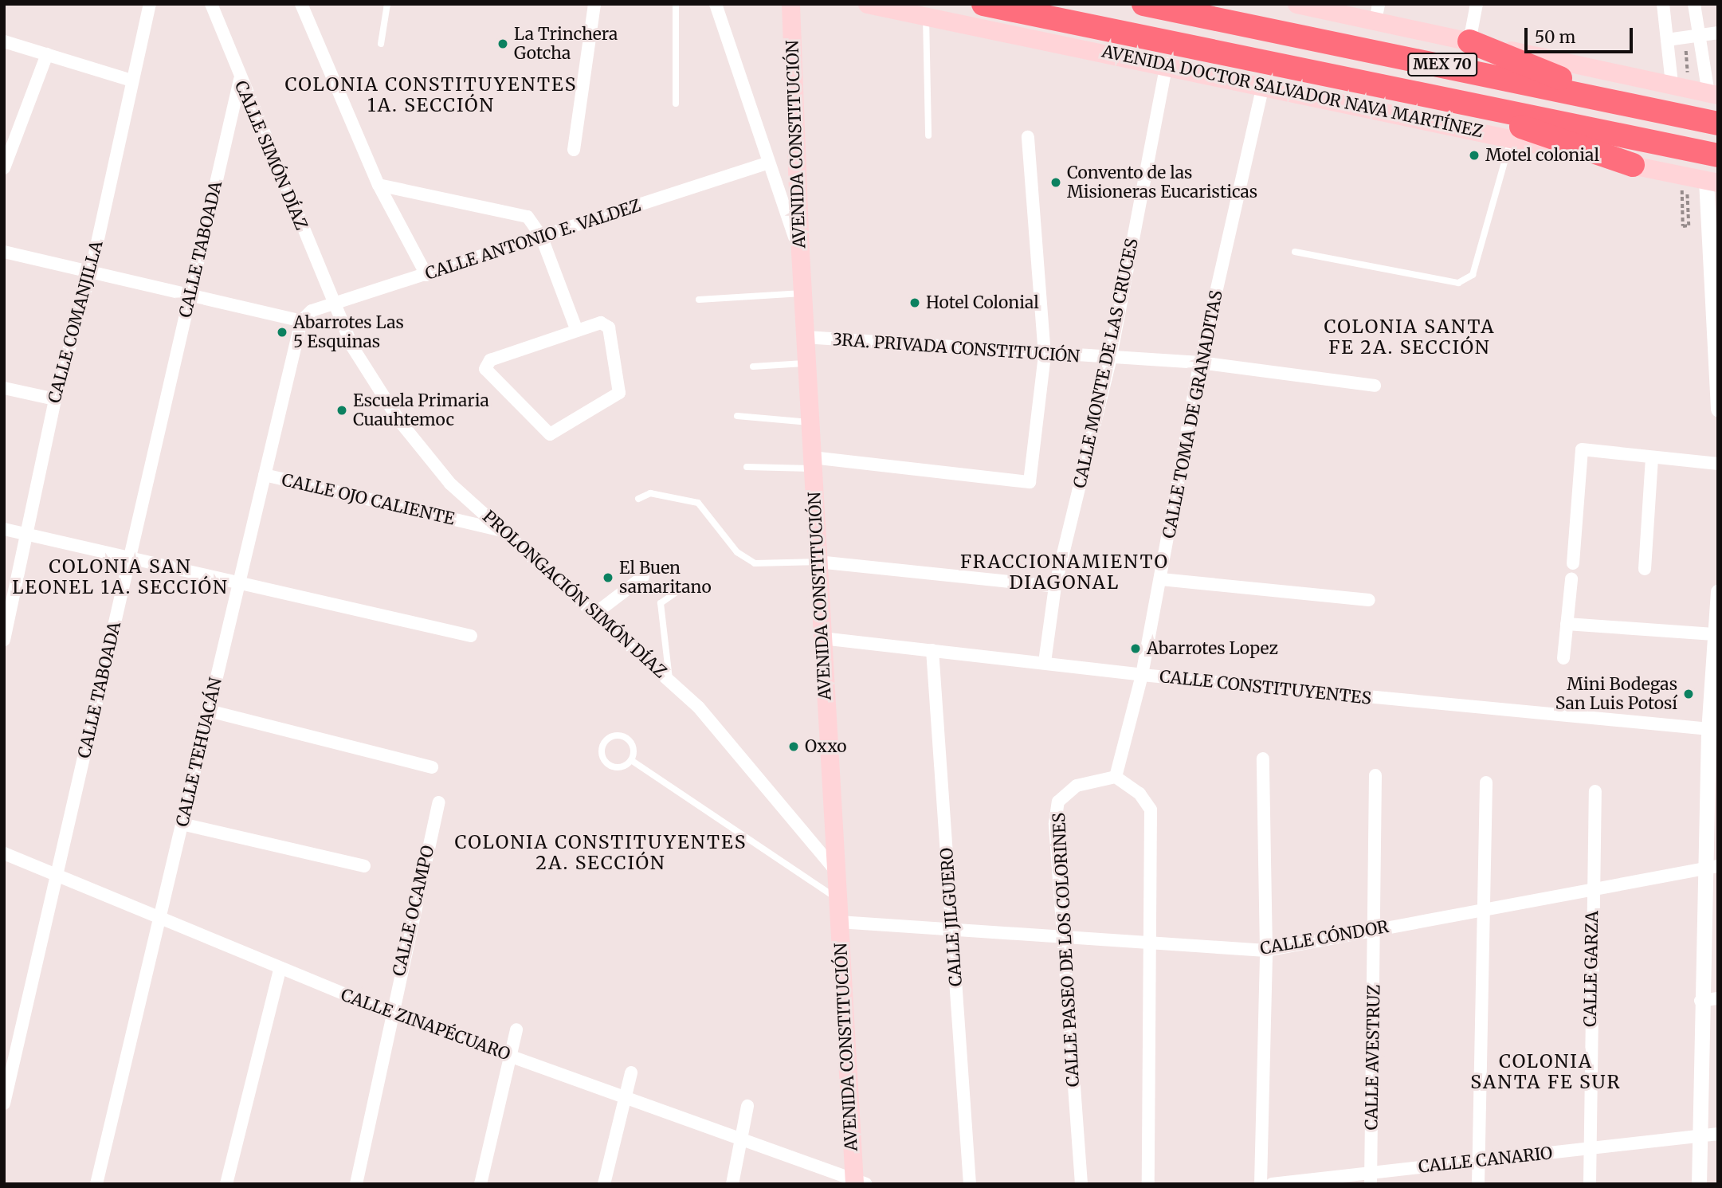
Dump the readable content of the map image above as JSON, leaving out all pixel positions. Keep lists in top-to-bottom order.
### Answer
{
  "streets": {
    "highway": ["MEX 70", "AVENIDA DOCTOR SALVADOR NAVA MARTÍNEZ"],
    "main road": ["AVENIDA CONSTITUCIÓN"],
    "street": [
      "CALLE SIMÓN DÍAZ",
      "CALLE ANTONIO E. VALDEZ",
      "CALLE TABOADA",
      "CALLE COMANJILLA",
      "3RA. PRIVADA CONSTITUCIÓN",
      "CALLE MONTE DE LAS CRUCES",
      "CALLE TOMA DE GRANADITAS",
      "CALLE OJO CALIENTE",
      "PROLONGACIÓN SIMÓN DÍAZ",
      "CALLE CONSTITUYENTES",
      "CALLE TEHUACÁN",
      "CALLE OCAMPO",
      "CALLE JILGUERO",
      "CALLE CÓNDOR",
      "CALLE PASEO DE LOS COLORINES",
      "CALLE GARZA",
      "CALLE ZINAPÉCUARO",
      "CALLE AVESTRUZ",
      "CALLE CANARIO"
    ]
  },
  "crossings": [
    ["AVENIDA DOCTOR SALVADOR NAVA MARTÍNEZ", "CALLE MONTE DE LAS CRUCES"],
    ["AVENIDA DOCTOR SALVADOR NAVA MARTÍNEZ", "CALLE TOMA DE GRANADITAS"],
    ["AVENIDA CONSTITUCIÓN", "3RA. PRIVADA CONSTITUCIÓN"],
    ["AVENIDA CONSTITUCIÓN", "PROLONGACIÓN SIMÓN DÍAZ"],
    ["AVENIDA CONSTITUCIÓN", "CALLE CONSTITUYENTES"],
    ["AVENIDA CONSTITUCIÓN", "CALLE CÓNDOR"],
    ["AVENIDA CONSTITUCIÓN", "CALLE ZINAPÉCUARO"],
    ["CALLE SIMÓN DÍAZ", "CALLE ANTONIO E. VALDEZ"],
    ["CALLE SIMÓN DÍAZ", "CALLE TABOADA"],
    ["CALLE SIMÓN DÍAZ", "PROLONGACIÓN SIMÓN DÍAZ"],
    ["CALLE ANTONIO E. VALDEZ", "PROLONGACIÓN SIMÓN DÍAZ"],
    ["CALLE ANTONIO E. VALDEZ", "CALLE TEHUACÁN"],
    ["CALLE TABOADA", "CALLE ZINAPÉCUARO"],
    ["3RA. PRIVADA CONSTITUCIÓN", "CALLE MONTE DE LAS CRUCES"],
    ["3RA. PRIVADA CONSTITUCIÓN", "CALLE TOMA DE GRANADITAS"],
    ["CALLE MONTE DE LAS CRUCES", "CALLE CONSTITUYENTES"],
    ["CALLE TOMA DE GRANADITAS", "CALLE CONSTITUYENTES"],
    ["CALLE TOMA DE GRANADITAS", "CALLE PASEO DE LOS COLORINES"],
    ["CALLE OJO CALIENTE", "PROLONGACIÓN SIMÓN DÍAZ"],
    ["CALLE OJO CALIENTE", "CALLE TEHUACÁN"],
    ["CALLE CONSTITUYENTES", "CALLE JILGUERO"],
    ["CALLE TEHUACÁN", "CALLE ZINAPÉCUARO"],
    ["CALLE OCAMPO", "CALLE ZINAPÉCUARO"],
    ["CALLE JILGUERO", "CALLE CÓNDOR"],
    ["CALLE CÓNDOR", "CALLE PASEO DE LOS COLORINES"],
    ["CALLE CÓNDOR", "CALLE GARZA"],
    ["CALLE CÓNDOR", "CALLE AVESTRUZ"],
    ["CALLE GARZA", "CALLE CANARIO"],
    ["CALLE AVESTRUZ", "CALLE CANARIO"]
  ],
  "districts": [
    "COLONIA CONSTITUYENTES 1A. SECCIÓN",
    "COLONIA SANTA FE 2A. SECCIÓN",
    "FRACCIONAMIENTO DIAGONAL",
    "COLONIA SAN LEONEL 1A. SECCIÓN",
    "COLONIA CONSTITUYENTES 2A. SECCIÓN",
    "COLONIA SANTA FE SUR"
  ],
  "places": [
    "La Trinchera Gotcha",
    "Motel colonial",
    "Convento de las Misioneras Eucaristicas",
    "Hotel Colonial",
    "Abarrotes Las 5 Esquinas",
    "Escuela Primaria Cuauhtemoc",
    "El Buen samaritano",
    "Abarrotes Lopez",
    "Mini Bodegas San Luis Potosí",
    "Oxxo"
  ],
  "scale_bar": "50 m"
}
